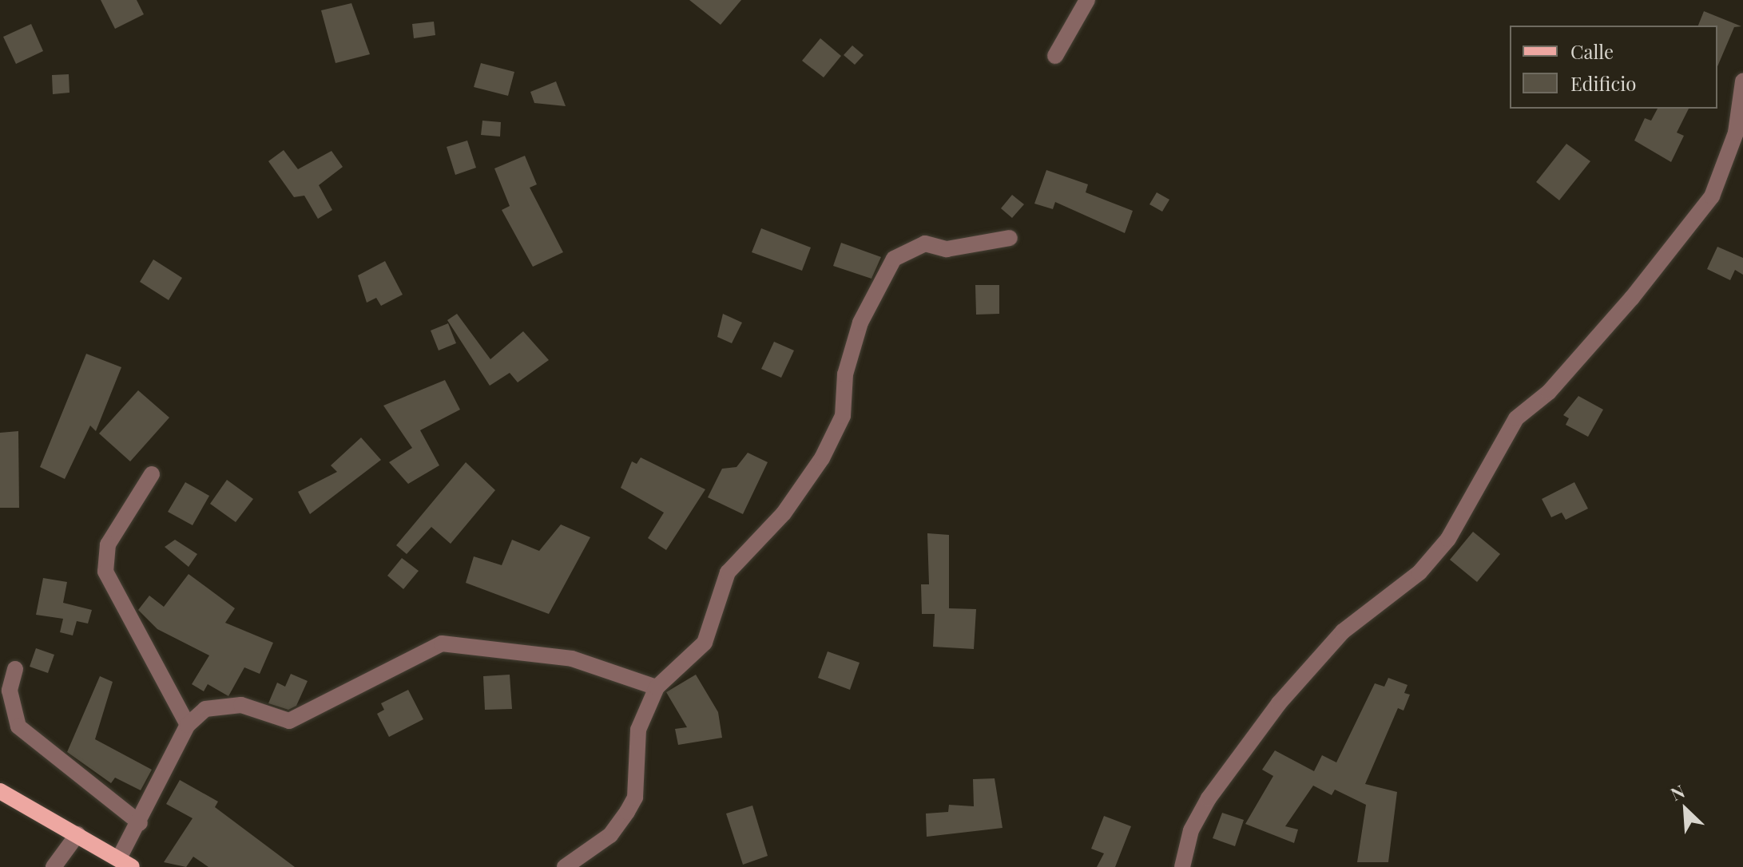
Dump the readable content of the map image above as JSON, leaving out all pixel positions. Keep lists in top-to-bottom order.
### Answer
{
  "legend": ["Calle", "Edificio"],
  "north": "top left"
}
